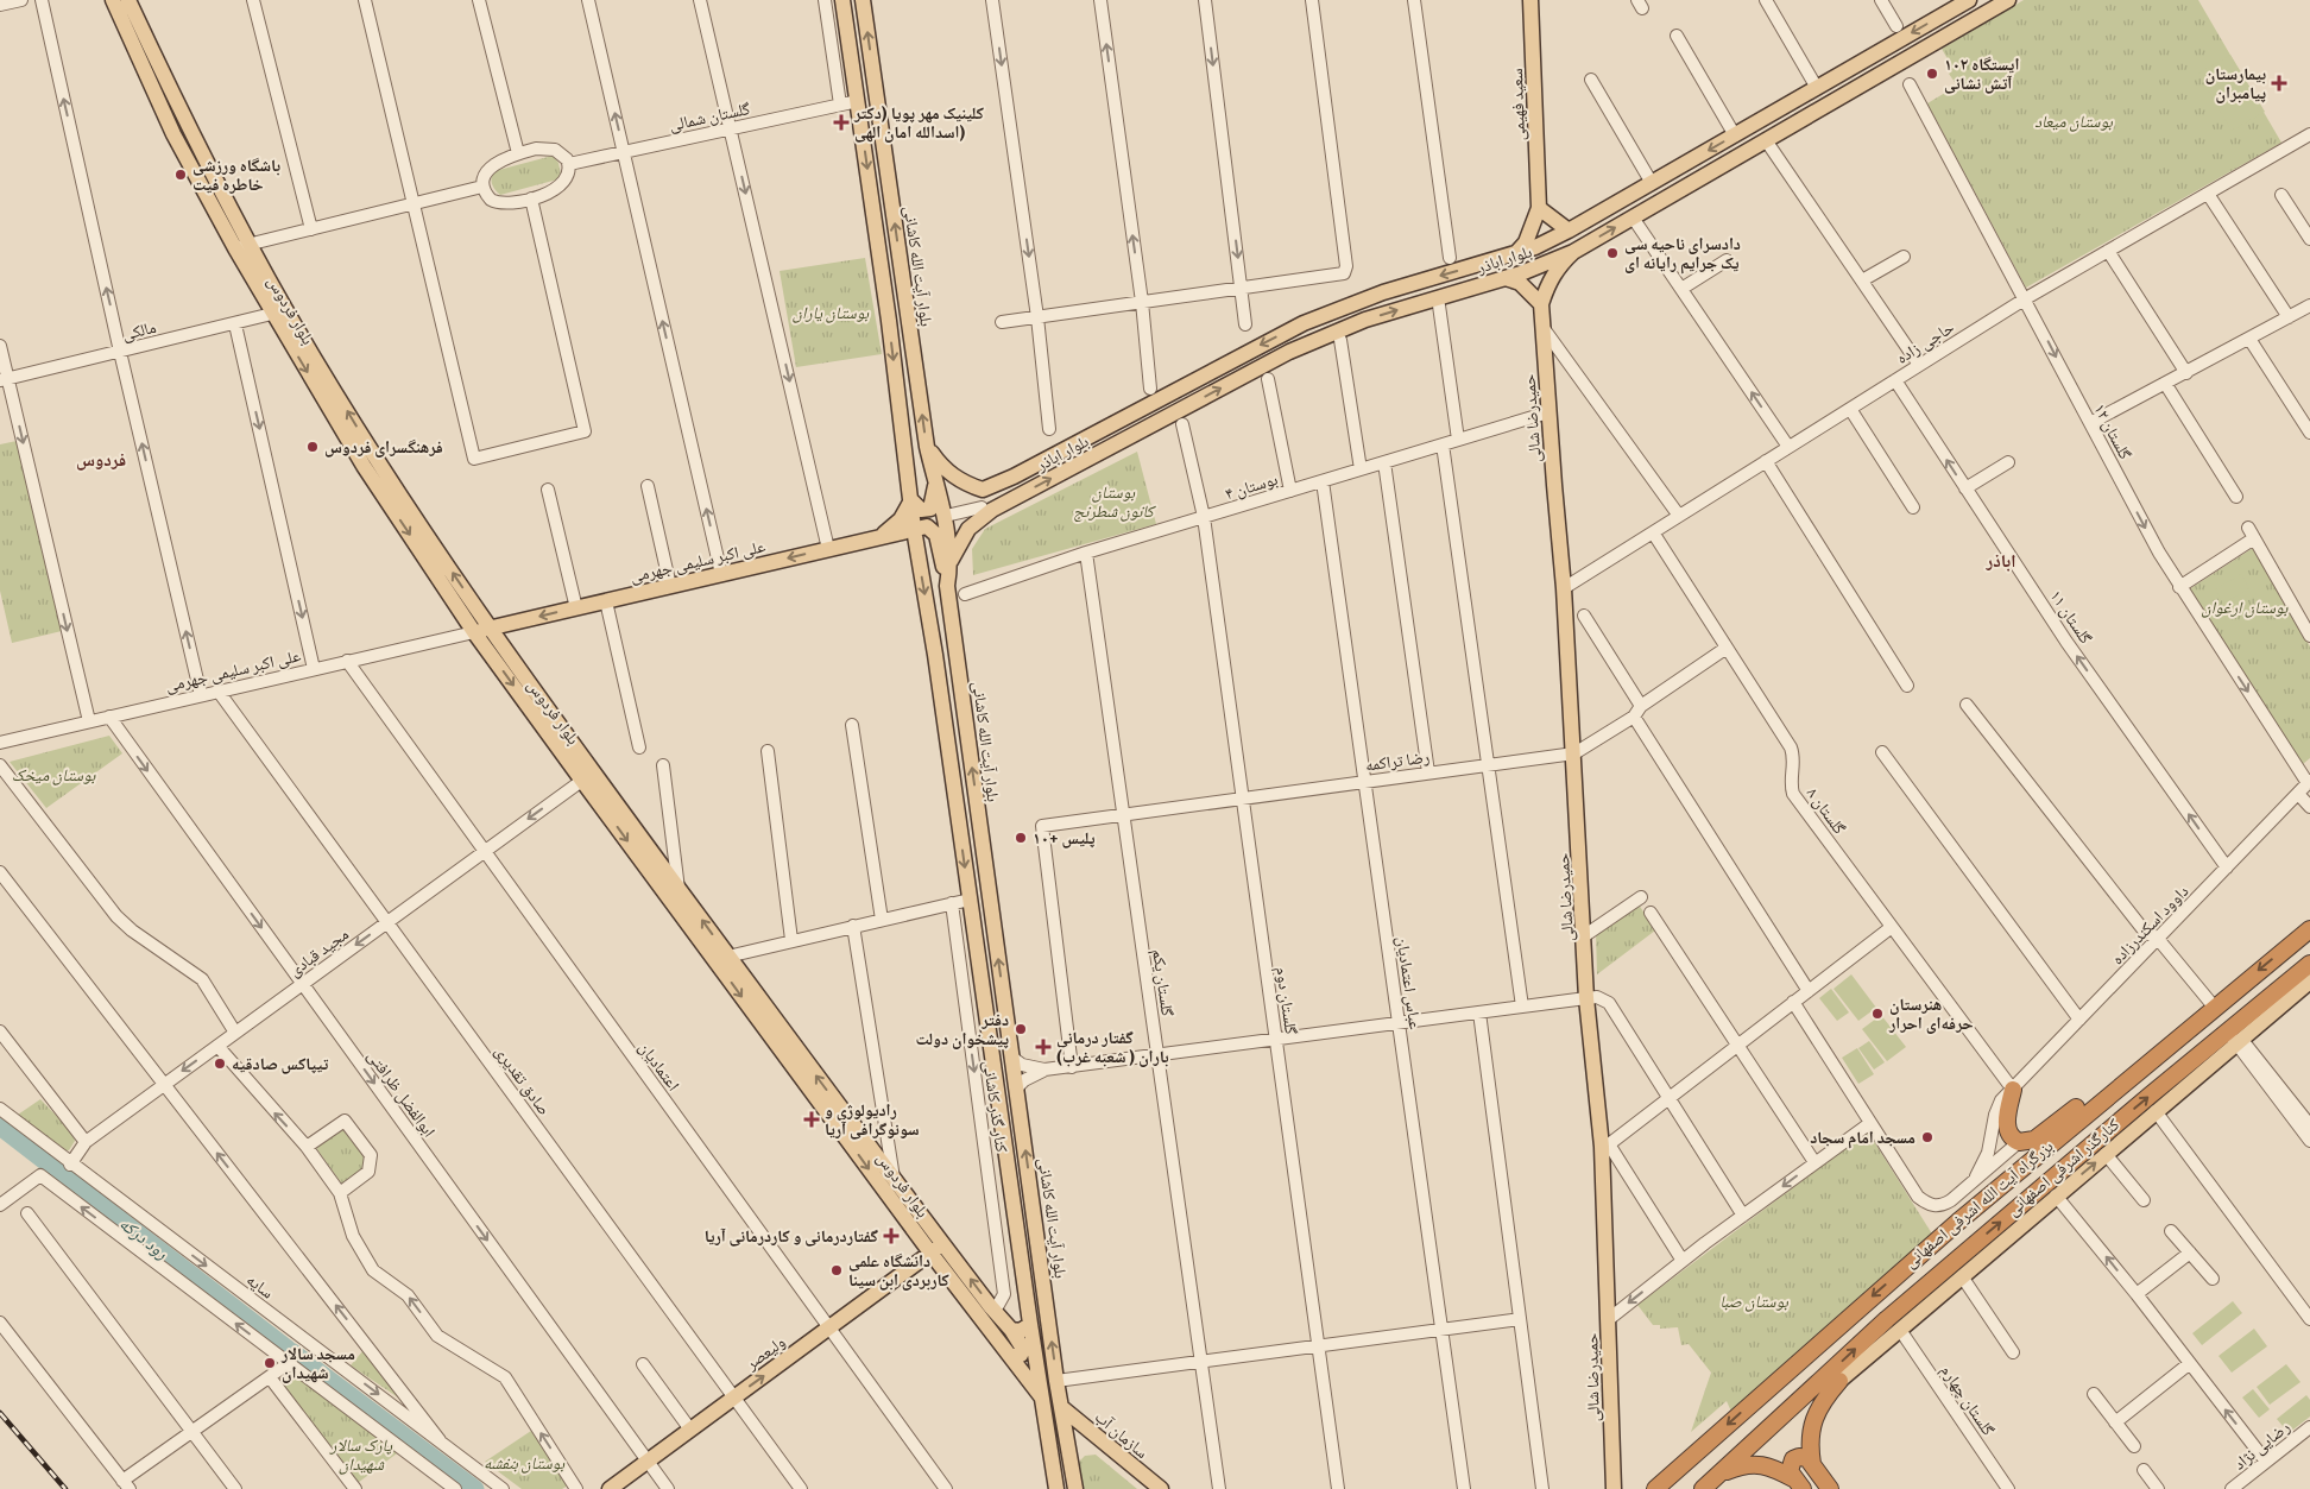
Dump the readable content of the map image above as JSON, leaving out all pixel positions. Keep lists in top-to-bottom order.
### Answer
{
  "streets": {
    "highway": ["بزرگراه آیت الله اشرفی اصفهانی"],
    "main road": [
      "سعید فهیمی",
      "بلوار اباذر",
      "بلوار آیت الله کاشانی",
      "بلوار فردوس",
      "حمیدرضا شالی",
      "علی اکبر سلیمی جهرمی",
      "کنارگذر اشرفی اصفهانی",
      "ولیعصر",
      "سازمان آب"
    ],
    "street": [
      "گلستان شمالی",
      "مالکی",
      "حاجی زاده",
      "گلستان ۱۲",
      "بوستان ۴",
      "گلستان ۱۱",
      "رضا تراکمه",
      "گلستان ٨",
      "داوود اسکندرزاده",
      "مجید قبادی",
      "گلستان یکم",
      "عباس اعتمادیان",
      "گلستان دوم",
      "اعتمادیان",
      "صادق تقدیری",
      "ابوالفضل ظرافتی",
      "کنار گذر کاشانی",
      "سایه",
      "گلستان چهارم",
      "رضایی نژاد"
    ]
  },
  "crossings": [
    ["بلوار اباذر", "بلوار آیت الله کاشانی"],
    ["بلوار آیت الله کاشانی", "سازمان آب"],
    ["بلوار فردوس", "مالکی"],
    ["بلوار فردوس", "علی اکبر سلیمی جهرمی"],
    ["بلوار فردوس", "مجید قبادی"],
    ["بلوار فردوس", "کنار گذر کاشانی"],
    ["بلوار فردوس", "ولیعصر"],
    ["حاجی زاده", "حمیدرضا شالی"],
    ["حاجی زاده", "گلستان ۱۲"],
    ["حاجی زاده", "گلستان ۱۱"],
    ["حاجی زاده", "گلستان ٨"],
    ["حمیدرضا شالی", "بوستان ۴"],
    ["حمیدرضا شالی", "رضا تراکمه"],
    ["گلستان ۱۲", "داوود اسکندرزاده"],
    ["بوستان ۴", "گلستان یکم"],
    ["بوستان ۴", "عباس اعتمادیان"],
    ["بوستان ۴", "گلستان دوم"],
    ["علی اکبر سلیمی جهرمی", "اعتمادیان"],
    ["علی اکبر سلیمی جهرمی", "صادق تقدیری"],
    ["علی اکبر سلیمی جهرمی", "ابوالفضل ظرافتی"],
    ["گلستان ۱۱", "داوود اسکندرزاده"],
    ["رضا تراکمه", "گلستان ٨"],
    ["رضا تراکمه", "گلستان یکم"],
    ["رضا تراکمه", "عباس اعتمادیان"],
    ["رضا تراکمه", "گلستان دوم"],
    ["گلستان ٨", "داوود اسکندرزاده"],
    ["مجید قبادی", "اعتمادیان"],
    ["مجید قبادی", "صادق تقدیری"],
    ["مجید قبادی", "ابوالفضل ظرافتی"],
    ["مجید قبادی", "سایه"],
    ["اعتمادیان", "ولیعصر"],
    ["صادق تقدیری", "ولیعصر"],
    ["ابوالفضل ظرافتی", "ولیعصر"],
    ["کنارگذر اشرفی اصفهانی", "بزرگراه آیت الله اشرفی اصفهانی"],
    ["کنارگذر اشرفی اصفهانی", "گلستان چهارم"]
  ],
  "one_way": ["مجید قبادی"],
  "districts": ["فردوس", "اباذر"],
  "water": ["رود درکه"],
  "parks": [
    "بوستان میعاد",
    "بوستان یاران",
    "بوستان کانون شطرنج",
    "بوستان ارغوان",
    "بوستان میخک",
    "بوستان صبا",
    "پارک سالار شهیدان",
    "بوستان بنفشه"
  ],
  "places": {
    "other": [
      "ایستگاه ۱۰۲ آتش نشانی",
      "باشگاه ورزشی خاطره فیت",
      "دادسرای ناحیه سی یک جرایم رایانه ای",
      "فرهنگسرای فردوس",
      "پلیس +۱۰",
      "هنرستان حرفه‌ای احرار",
      "دفتر پیشخوان دولت",
      "تیپاکس صادقیه",
      "مسجد امام سجاد",
      "دانشگاه علمی کاربردی ابن سینا",
      "مسجد سالار شهیدان"
    ],
    "health": [
      "بیمارستان پیامبران",
      "کلینیک مهر پویا (دکتر اسدالله امان الهی)",
      "گفتار درمانی باران ( شعبه غرب)",
      "رادیولوژی و سونوگرافی آریا",
      "گفتاردرمانی و کاردرمانی آریا"
    ]
  }
}
